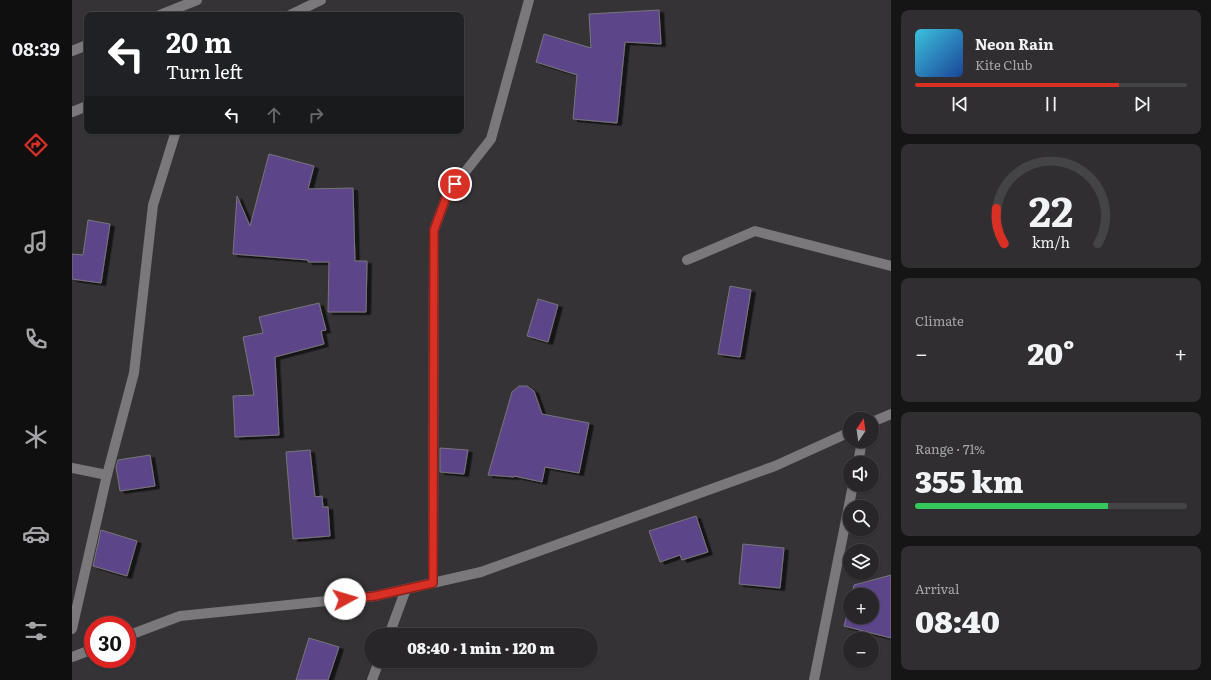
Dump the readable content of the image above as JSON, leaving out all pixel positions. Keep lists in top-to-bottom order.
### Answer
{
  "north": "top",
  "page": {
    "tabs": "08:39",
    "turn": ["20 m", "Turn left"],
    "song": ["Neon Rain", "Kite Club"],
    "tile": [
      "Climate",
      ["Range · 71%", "355 km"],
      ["Arrival", "08:40"]
    ],
    "heat": ["−", "20°", "+"],
    "map_buttons": ["+", "−"],
    "limit": "30",
    "trip": "08:40 · 1 min · 120 m",
    "gauge": ["22", "km/h"]
  }
}
